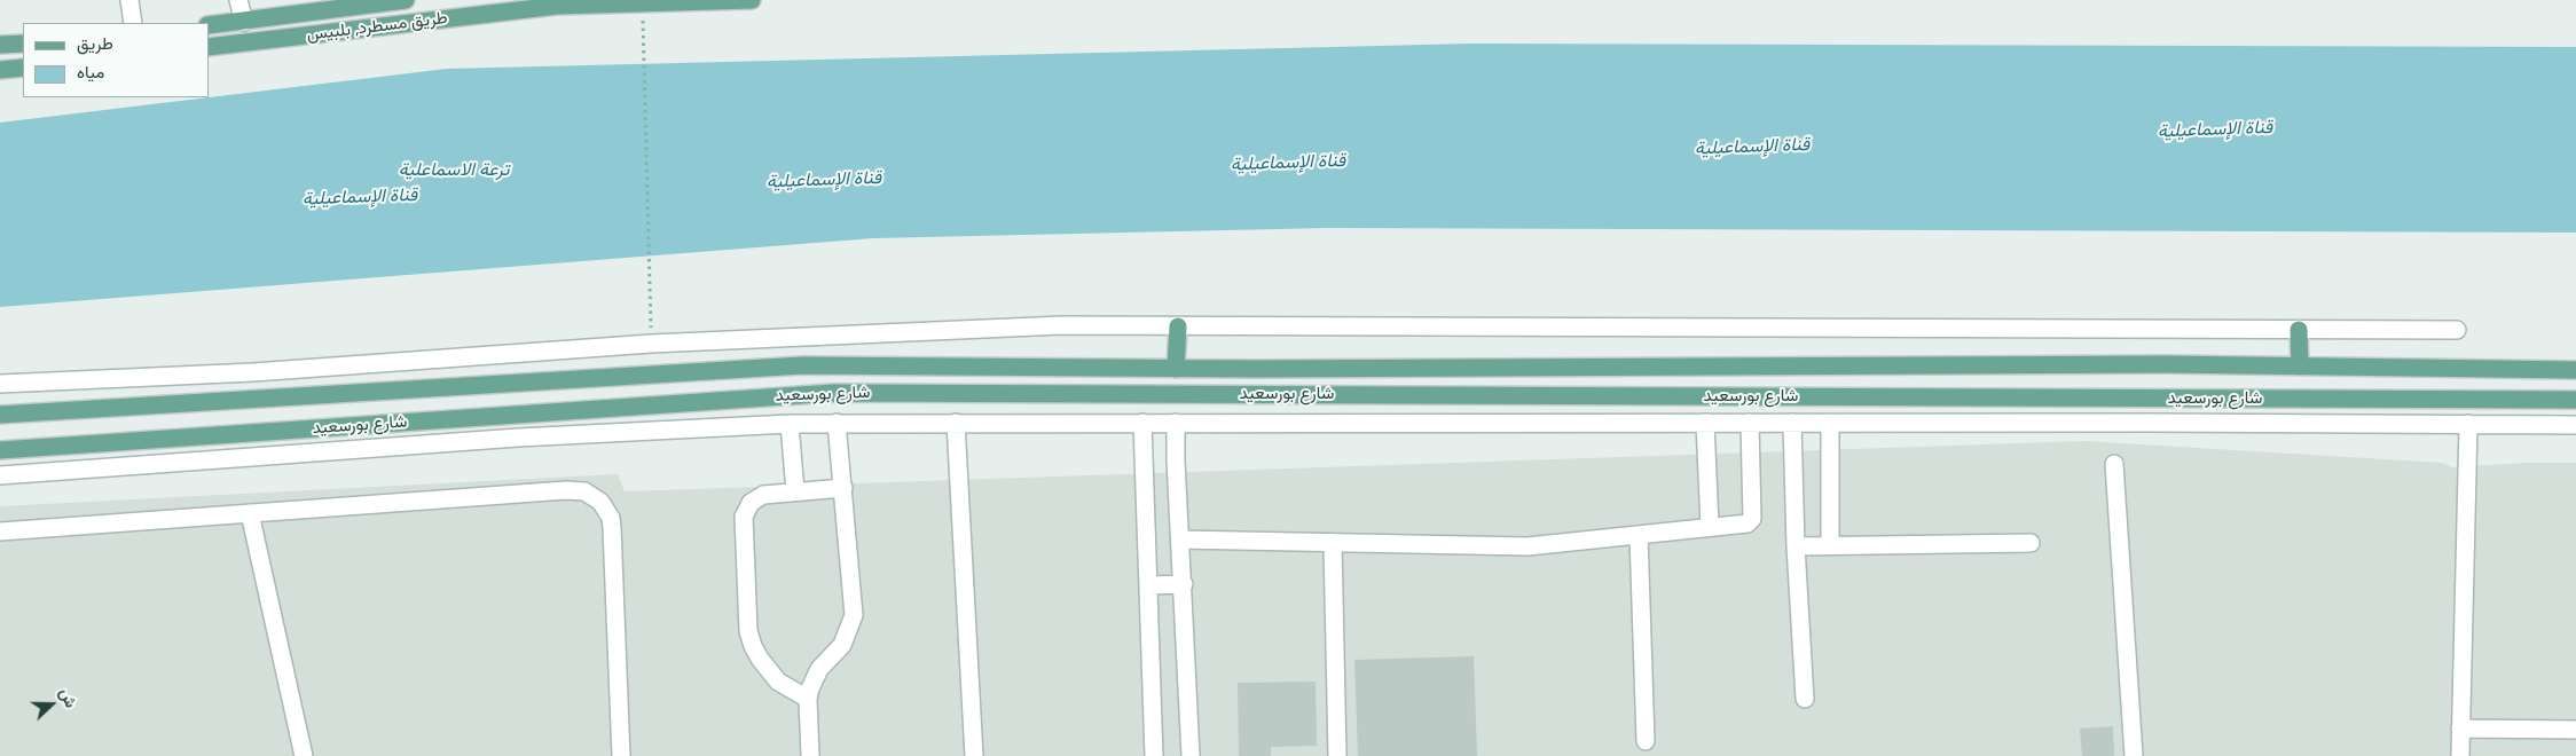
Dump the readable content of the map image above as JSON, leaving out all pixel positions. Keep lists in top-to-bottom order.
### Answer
{
  "streets": {
    "main road": ["طريق مسطرد, بلبيس", "شارع بورسعيد"]
  },
  "water": ["قناة الإسماعيلية", "ترعة الاسماعلية"],
  "legend": ["طريق", "مياه"],
  "north": "right"
}
